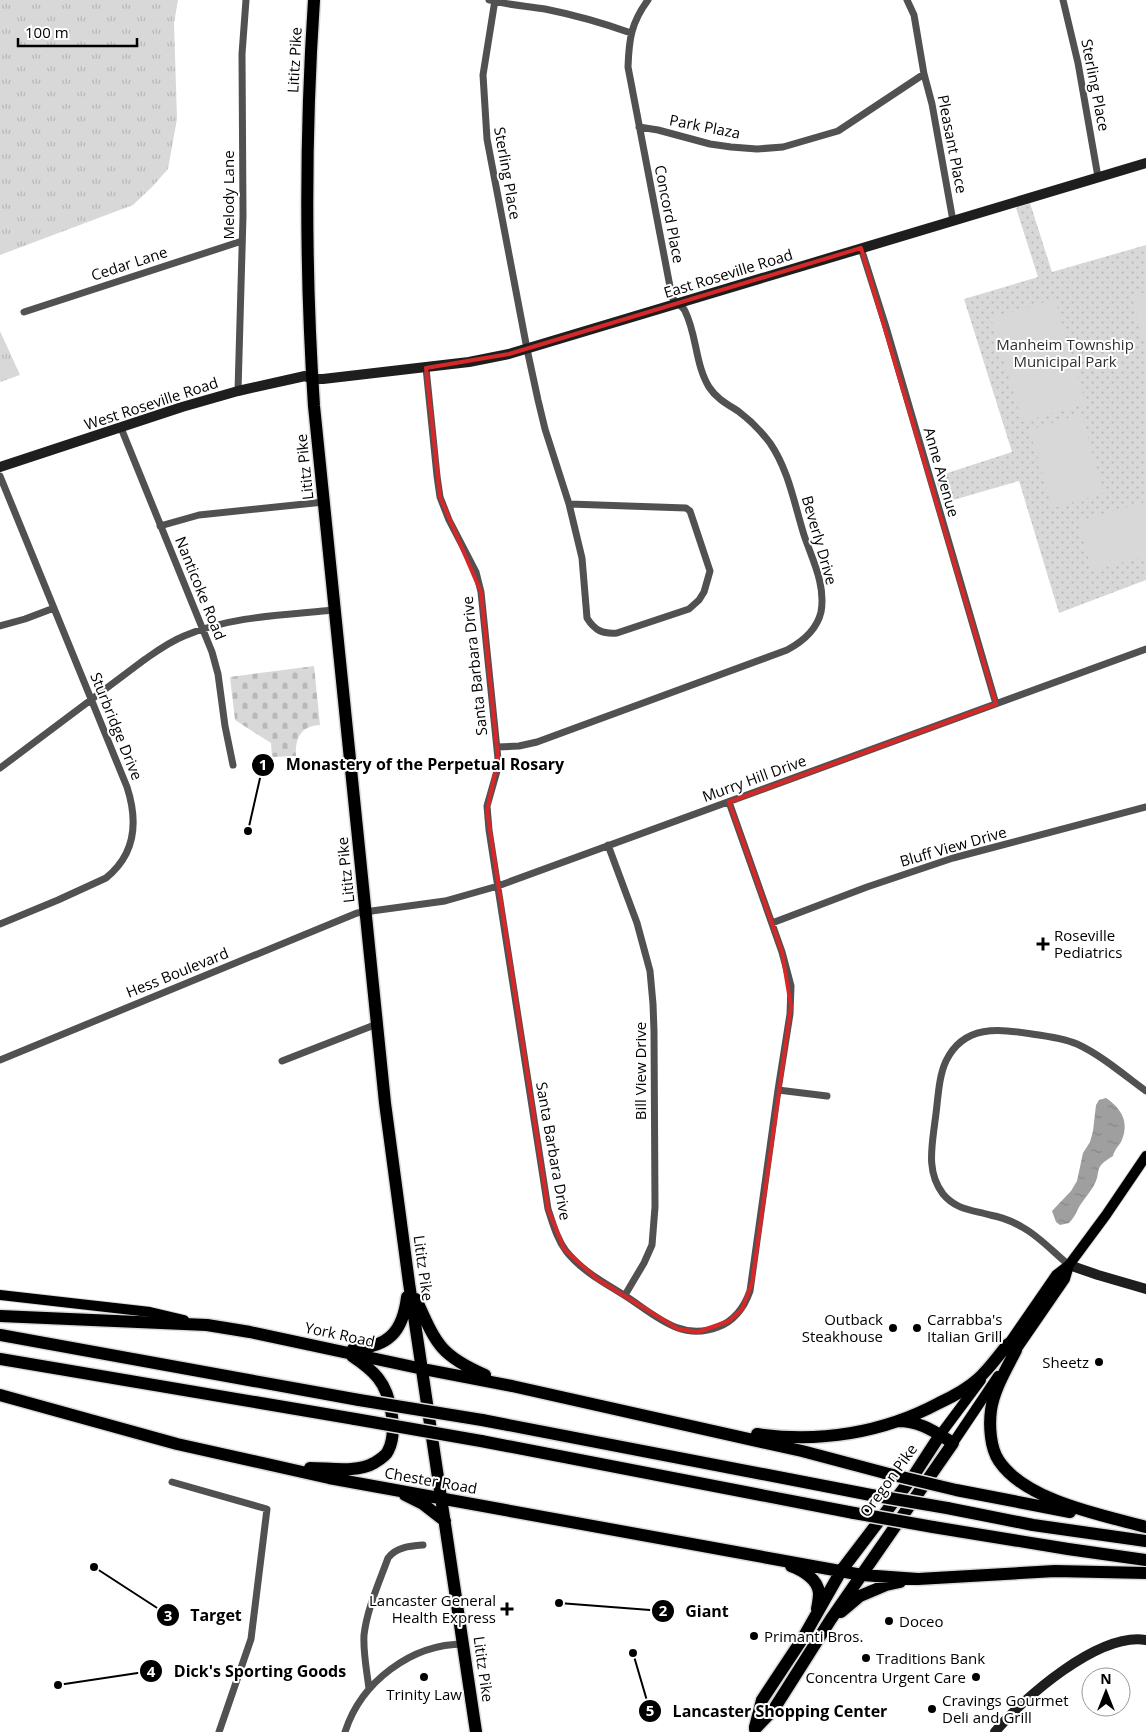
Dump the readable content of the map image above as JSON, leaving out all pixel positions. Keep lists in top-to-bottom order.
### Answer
{
  "streets": {
    "highway": [
      "Lititz Pike",
      "York Road",
      "Chester Road",
      "Oregon Pike"
    ],
    "street": [
      "Sterling Place",
      "Park Plaza",
      "Pleasant Place",
      "Melody Lane",
      "Concord Place",
      "Cedar Lane",
      "East Roseville Road",
      "West Roseville Road",
      "Anne Avenue",
      "Beverly Drive",
      "Nanticoke Road",
      "Santa Barbara Drive",
      "Sturbridge Drive",
      "Murry Hill Drive",
      "Bluff View Drive",
      "Hess Boulevard",
      "Bill View Drive"
    ]
  },
  "crossings": [
    ["Lititz Pike", "East Roseville Road"],
    ["Lititz Pike", "West Roseville Road"],
    ["Lititz Pike", "Murry Hill Drive"],
    ["Lititz Pike", "Hess Boulevard"],
    ["Lititz Pike", "York Road"],
    ["Lititz Pike", "Chester Road"],
    ["Sterling Place", "East Roseville Road"],
    ["Park Plaza", "Pleasant Place"],
    ["Park Plaza", "Concord Place"],
    ["Pleasant Place", "East Roseville Road"],
    ["Melody Lane", "Cedar Lane"],
    ["Melody Lane", "West Roseville Road"],
    ["Concord Place", "East Roseville Road"],
    ["Concord Place", "Beverly Drive"],
    ["East Roseville Road", "West Roseville Road"],
    ["East Roseville Road", "Anne Avenue"],
    ["East Roseville Road", "Beverly Drive"],
    ["East Roseville Road", "Santa Barbara Drive"],
    ["West Roseville Road", "Nanticoke Road"],
    ["Anne Avenue", "Murry Hill Drive"],
    ["Beverly Drive", "Santa Barbara Drive"],
    ["Santa Barbara Drive", "Murry Hill Drive"],
    ["Santa Barbara Drive", "Bluff View Drive"],
    ["Santa Barbara Drive", "Bill View Drive"],
    ["Murry Hill Drive", "Hess Boulevard"],
    ["Murry Hill Drive", "Bill View Drive"],
    ["Chester Road", "Oregon Pike"]
  ],
  "parks": ["Manheim Township Municipal Park"],
  "places": {
    "other": [
      "Monastery of the Perpetual Rosary",
      "Outback Steakhouse",
      "Carrabba's Italian Grill",
      "Sheetz",
      "Target",
      "Giant",
      "Doceo",
      "Primanti Bros.",
      "Lancaster Shopping Center",
      "Traditions Bank",
      "Trinity Law",
      "Concentra Urgent Care",
      "Dick's Sporting Goods",
      "Cravings Gourmet Deli and Grill"
    ],
    "health": ["Roseville Pediatrics", "Lancaster General Health Express"]
  },
  "scale_bar": "100 m",
  "north": "top"
}
